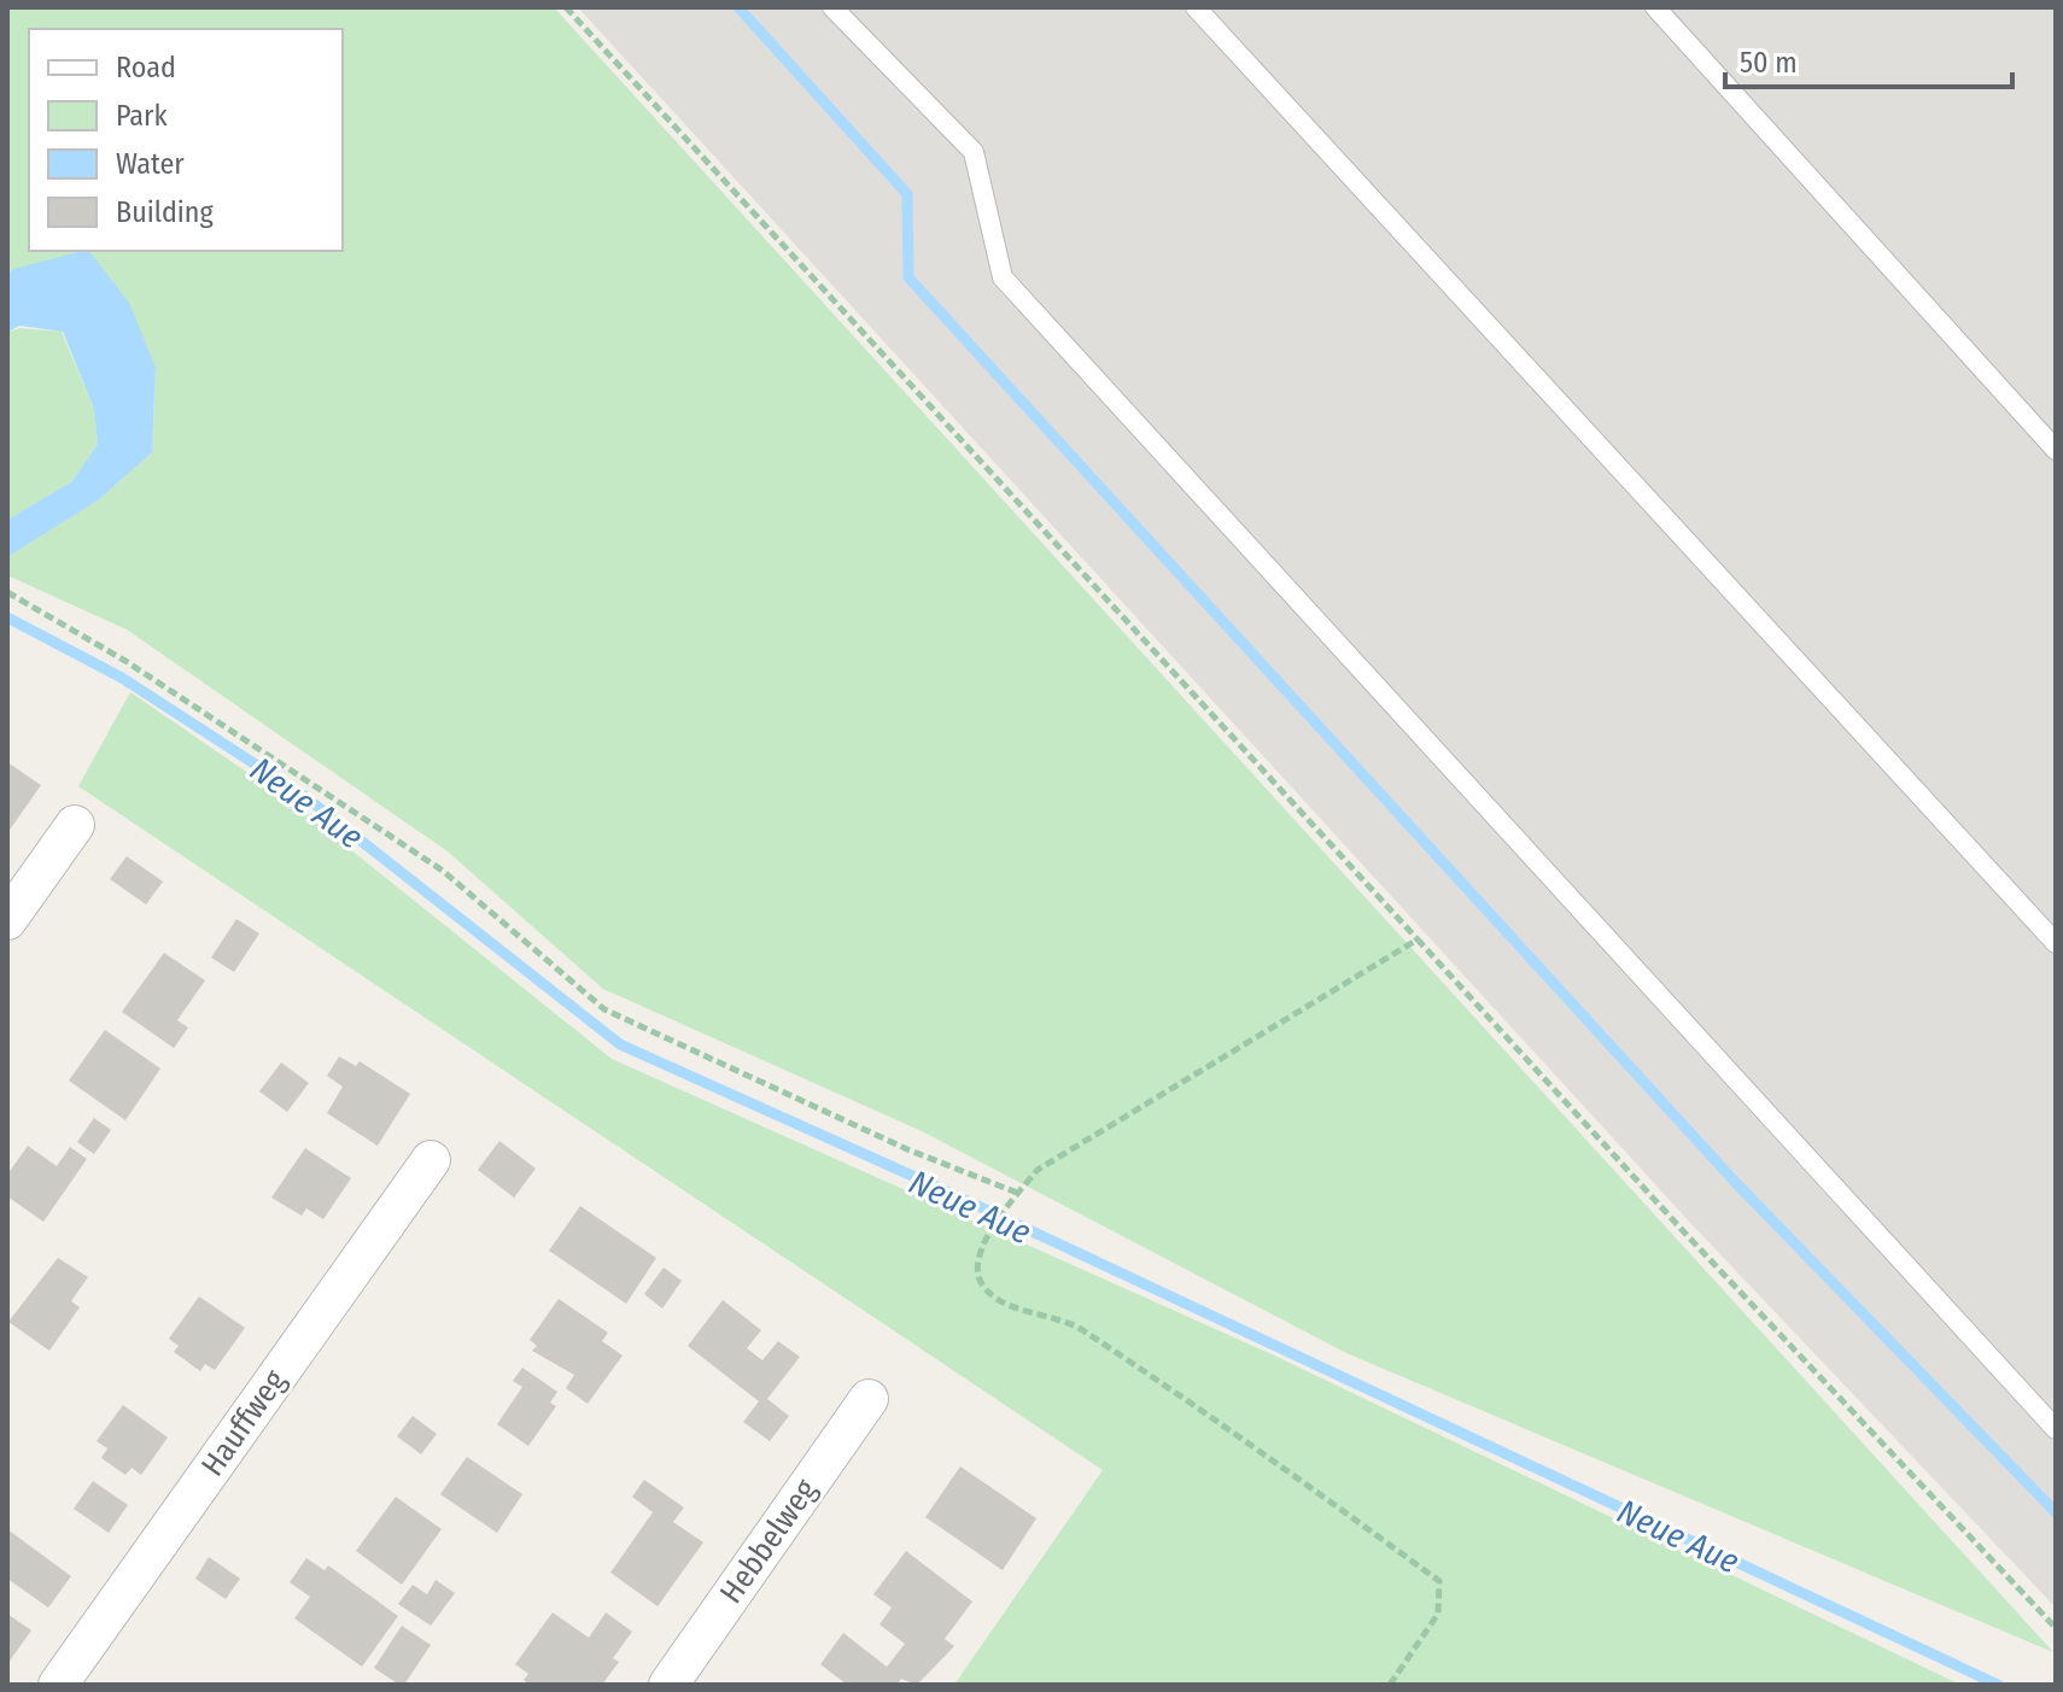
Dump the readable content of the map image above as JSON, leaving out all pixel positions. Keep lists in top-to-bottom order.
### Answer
{
  "streets": {
    "street": ["Hauffweg", "Hebbelweg"]
  },
  "water": ["Neue Aue"],
  "legend": [
    "Road",
    "Park",
    "Water",
    "Building"
  ],
  "scale_bar": "50 m"
}
